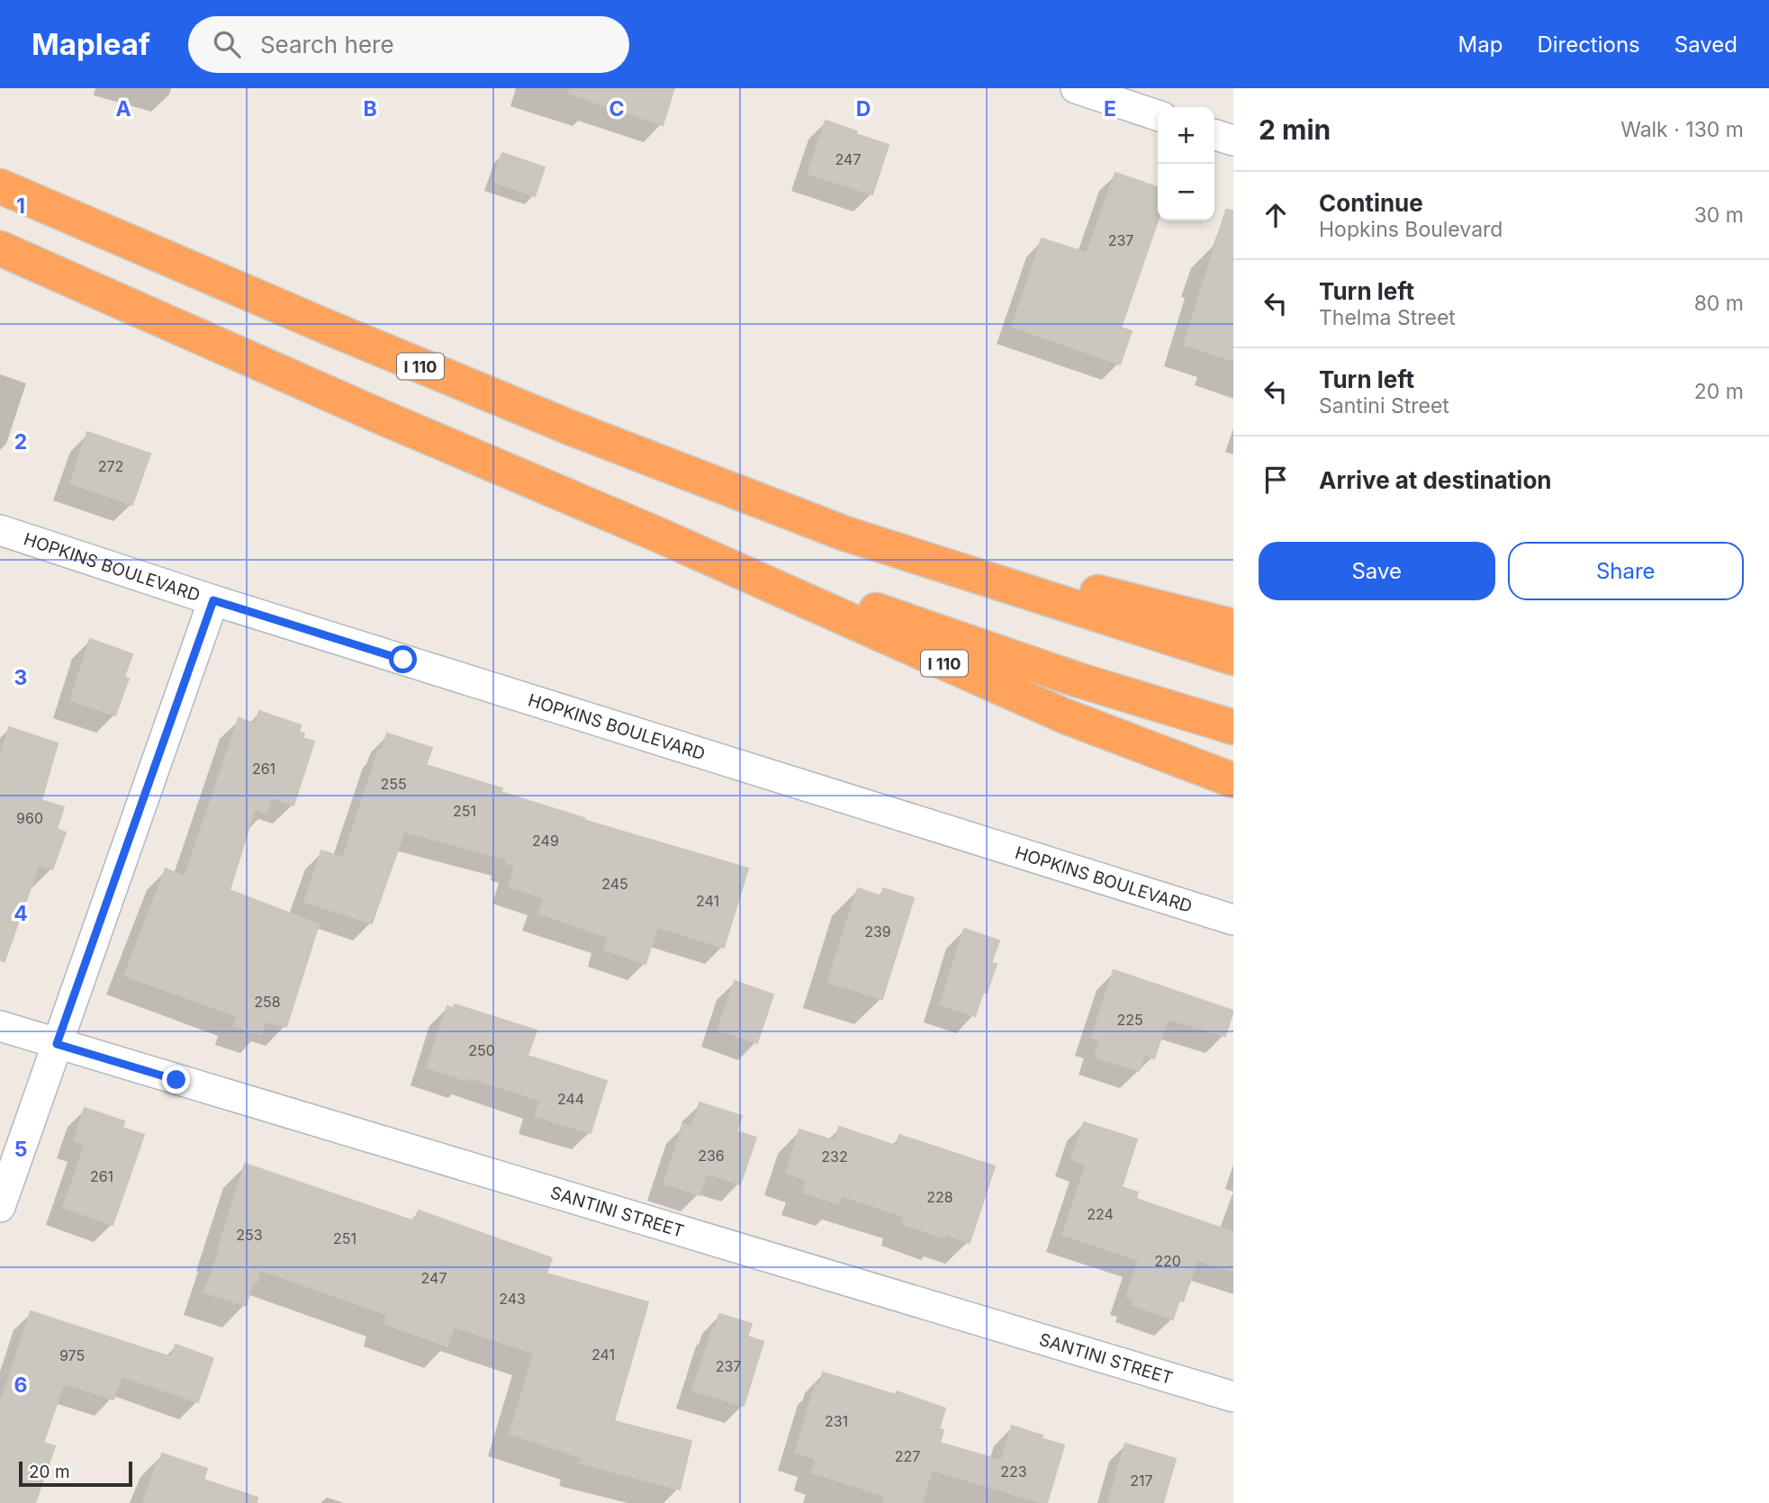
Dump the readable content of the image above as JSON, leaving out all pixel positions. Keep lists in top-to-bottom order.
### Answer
{
  "streets": {
    "highway": ["I 110"],
    "street": ["HOPKINS BOULEVARD", "SANTINI STREET"]
  },
  "house_numbers": [
    "247",
    "237",
    "272",
    "261",
    "255",
    "251",
    "960",
    "249",
    "245",
    "241",
    "239",
    "258",
    "225",
    "250",
    "244",
    "236",
    "232",
    "261",
    "228",
    "224",
    "253",
    "251",
    "220",
    "247",
    "243",
    "241",
    "975",
    "237",
    "231",
    "227",
    "223",
    "217"
  ],
  "scale_bar": "20 m",
  "page": {
    "header": "Mapleaf",
    "search": "Search here",
    "nav": ["Map", "Directions", "Saved"],
    "heading": ["2 min", "Walk · 130 m"],
    "map_buttons": ["+", "−"],
    "list": [
      ["Continue", "Hopkins Boulevard", "30 m"],
      ["Turn left", "Thelma Street", "80 m"],
      ["Turn left", "Santini Street", "20 m"],
      "Arrive at destination"
    ],
    "buttons": ["Save", "Share"],
    "scale": "20 m"
  },
  "grid": {
    "columns": [
      "A",
      "B",
      "C",
      "D",
      "E"
    ],
    "rows": [
      "1",
      "2",
      "3",
      "4",
      "5",
      "6"
    ]
  }
}
